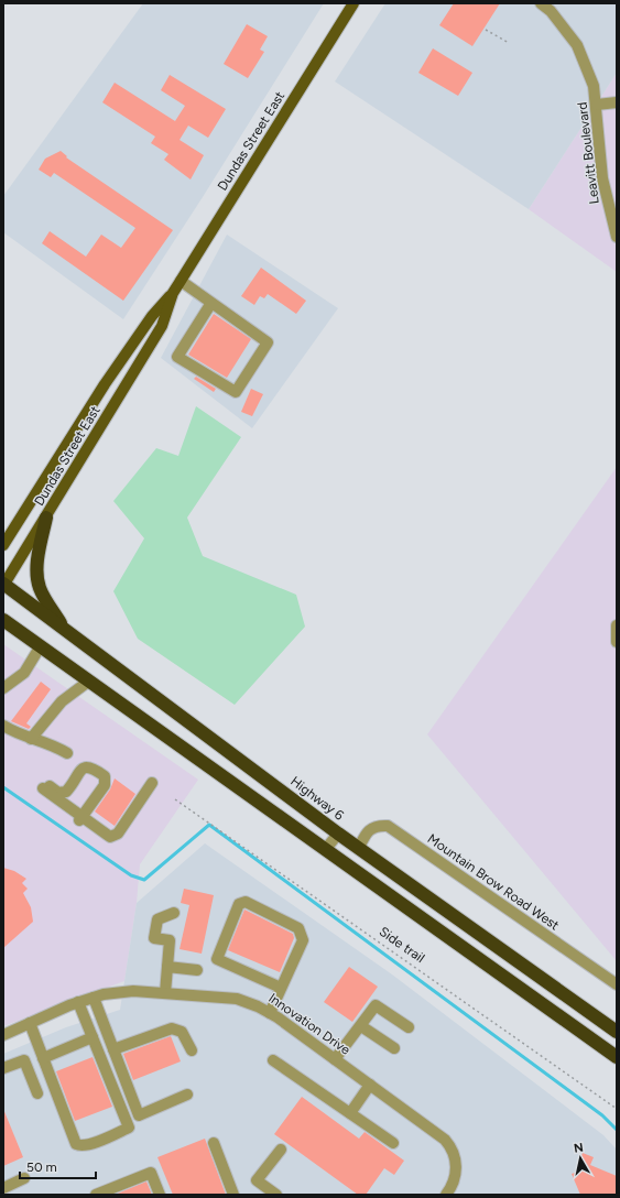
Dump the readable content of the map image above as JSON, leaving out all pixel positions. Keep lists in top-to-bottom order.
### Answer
{
  "streets": {
    "highway": ["Highway 6"],
    "main road": ["Dundas Street East"],
    "street": ["Leavitt Boulevard", "Mountain Brow Road West", "Innovation Drive"],
    "path": ["Side trail"]
  },
  "crossings": [
    ["Dundas Street East", "Highway 6"],
    ["Highway 6", "Mountain Brow Road West"]
  ],
  "scale_bar": "50 m",
  "north": "top"
}
